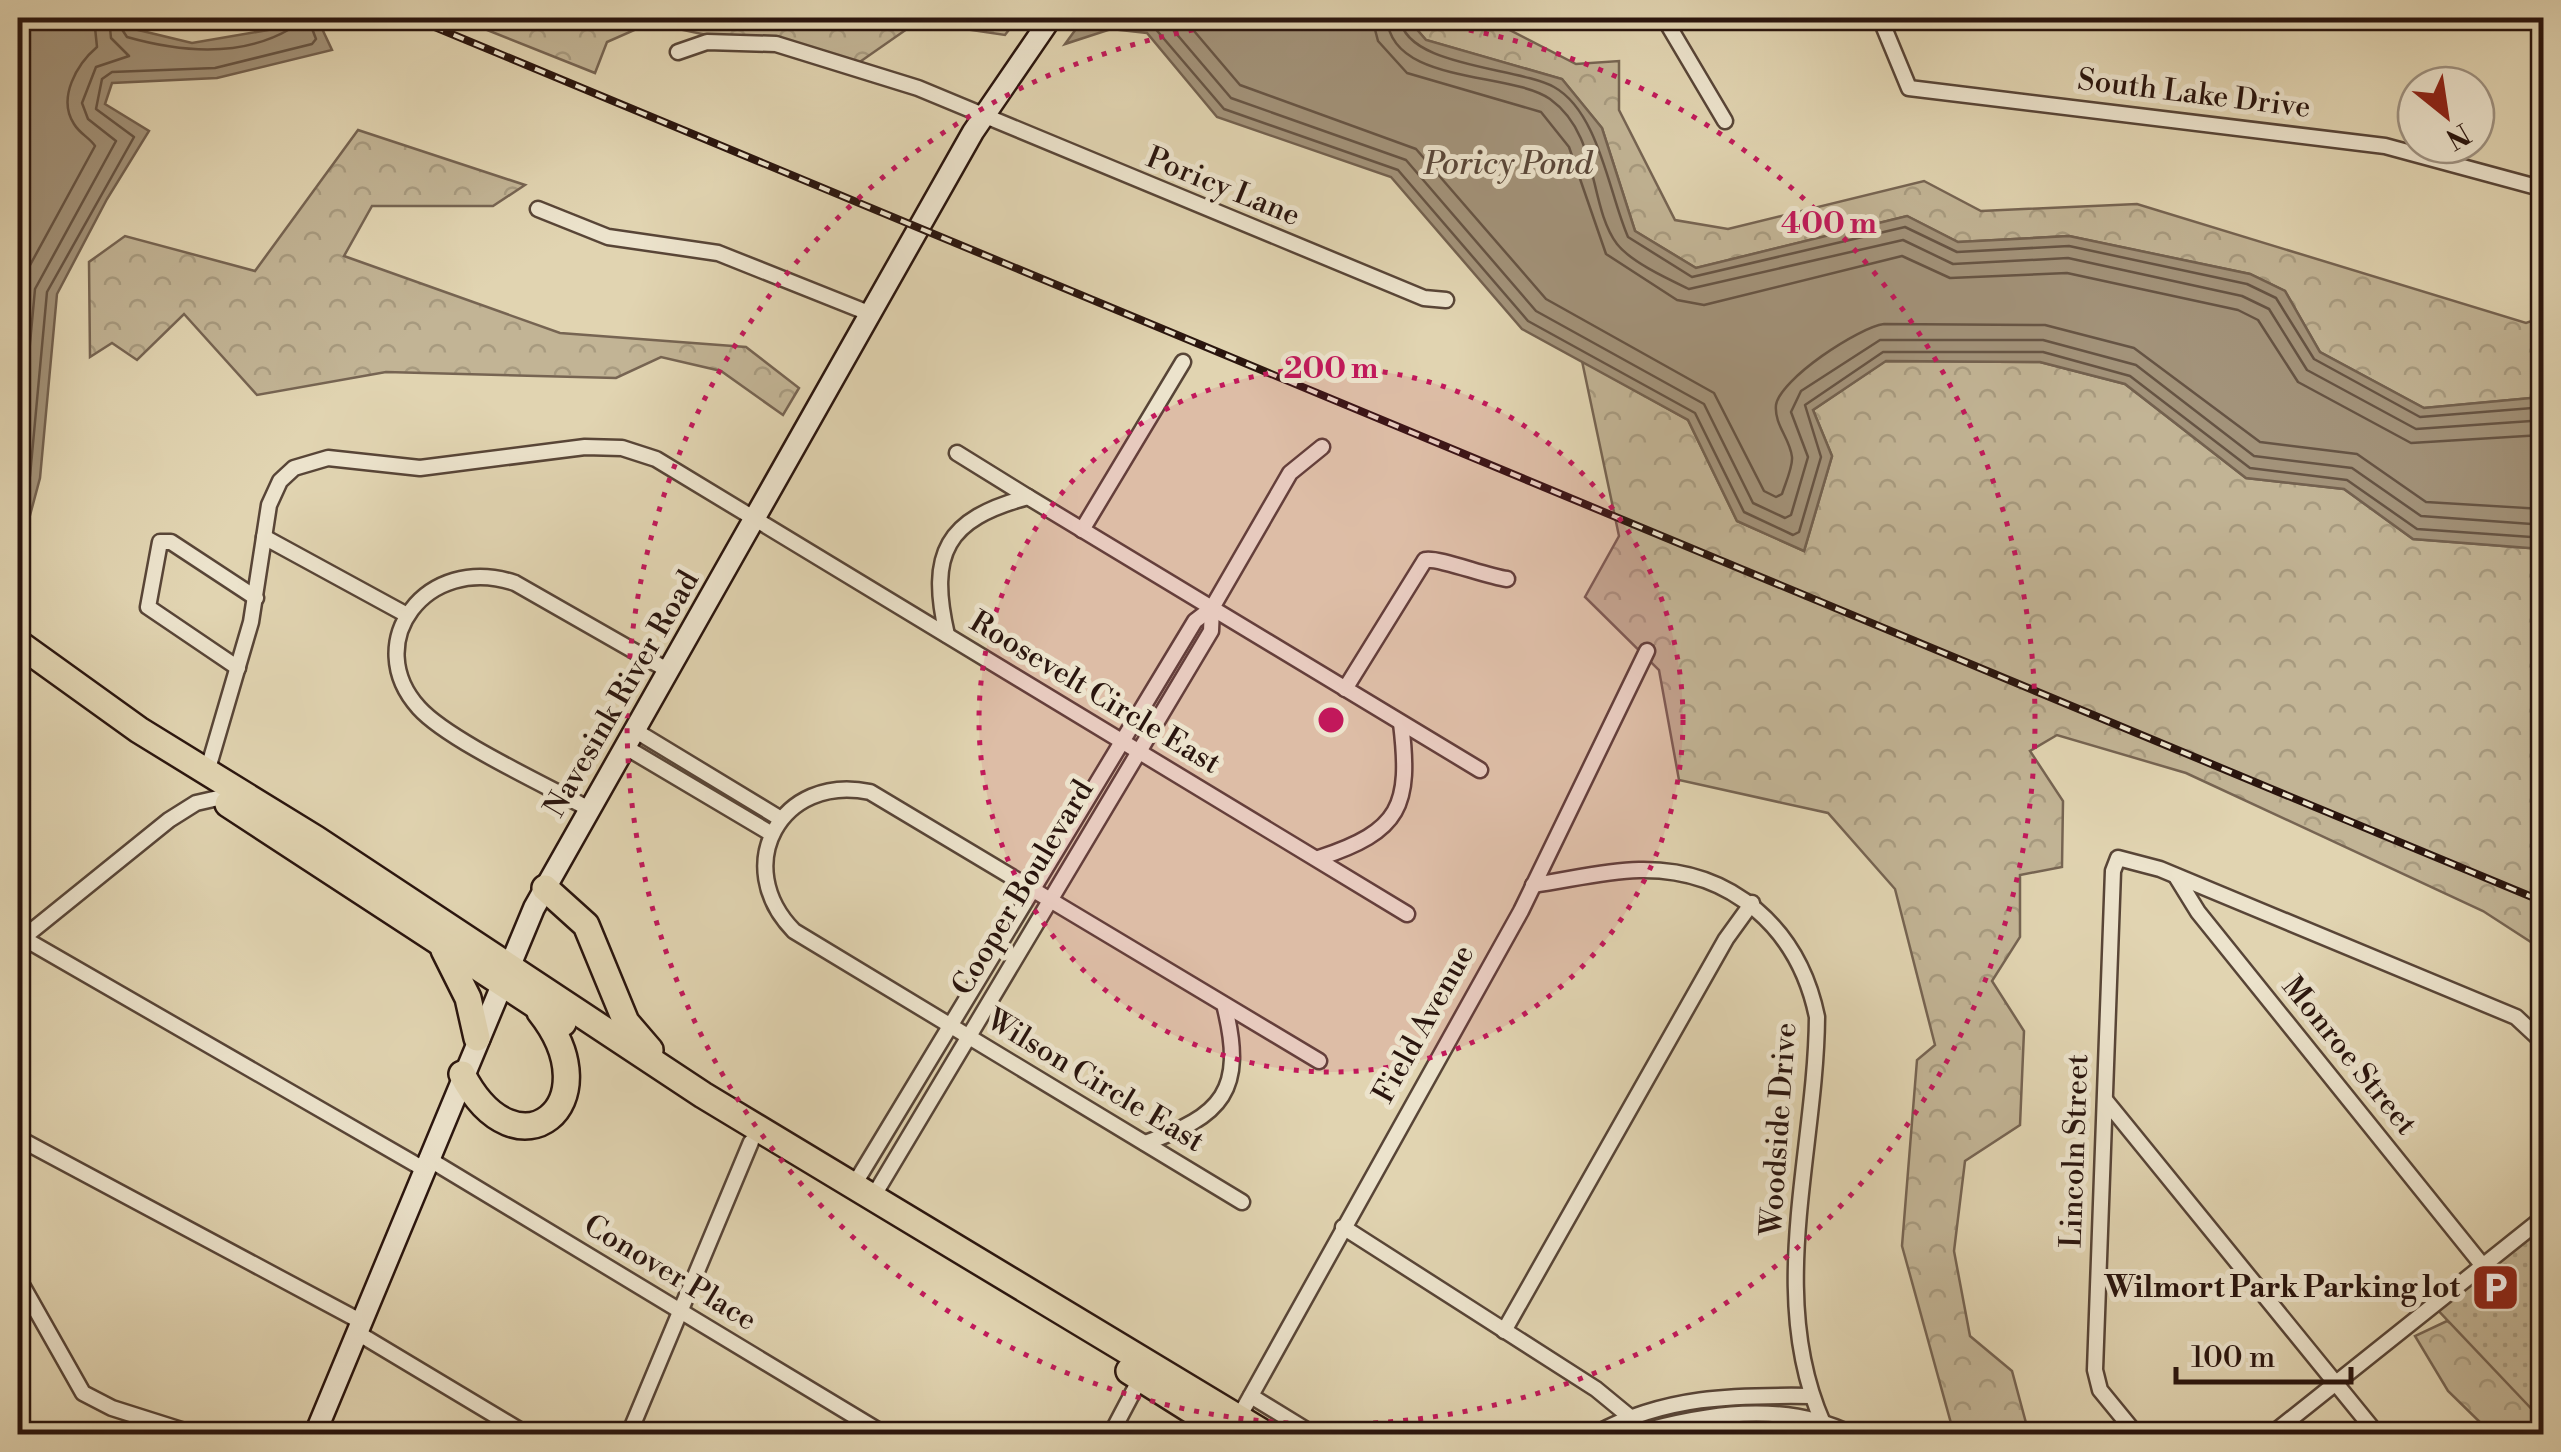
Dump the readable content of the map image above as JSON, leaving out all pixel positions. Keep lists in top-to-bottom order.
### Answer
{
  "streets": {
    "main road": ["Navesink River Road"],
    "street": [
      "South Lake Drive",
      "Poricy Lane",
      "Roosevelt Circle East",
      "Cooper Boulevard",
      "Field Avenue",
      "Monroe Street",
      "Wilson Circle East",
      "Woodside Drive",
      "Lincoln Street",
      "Conover Place"
    ]
  },
  "crossings": [
    ["Poricy Lane", "Navesink River Road"],
    ["Roosevelt Circle East", "Navesink River Road"],
    ["Roosevelt Circle East", "Cooper Boulevard"],
    ["Navesink River Road", "Conover Place"],
    ["Cooper Boulevard", "Wilson Circle East"],
    ["Field Avenue", "Woodside Drive"],
    ["Monroe Street", "Lincoln Street"]
  ],
  "water": ["Poricy Pond"],
  "places": {
    "parking": ["Wilmort Park Parking lot"]
  },
  "scale_bar": "100 m",
  "north": "bottom right",
  "rings": ["400 m", "200 m"]
}
